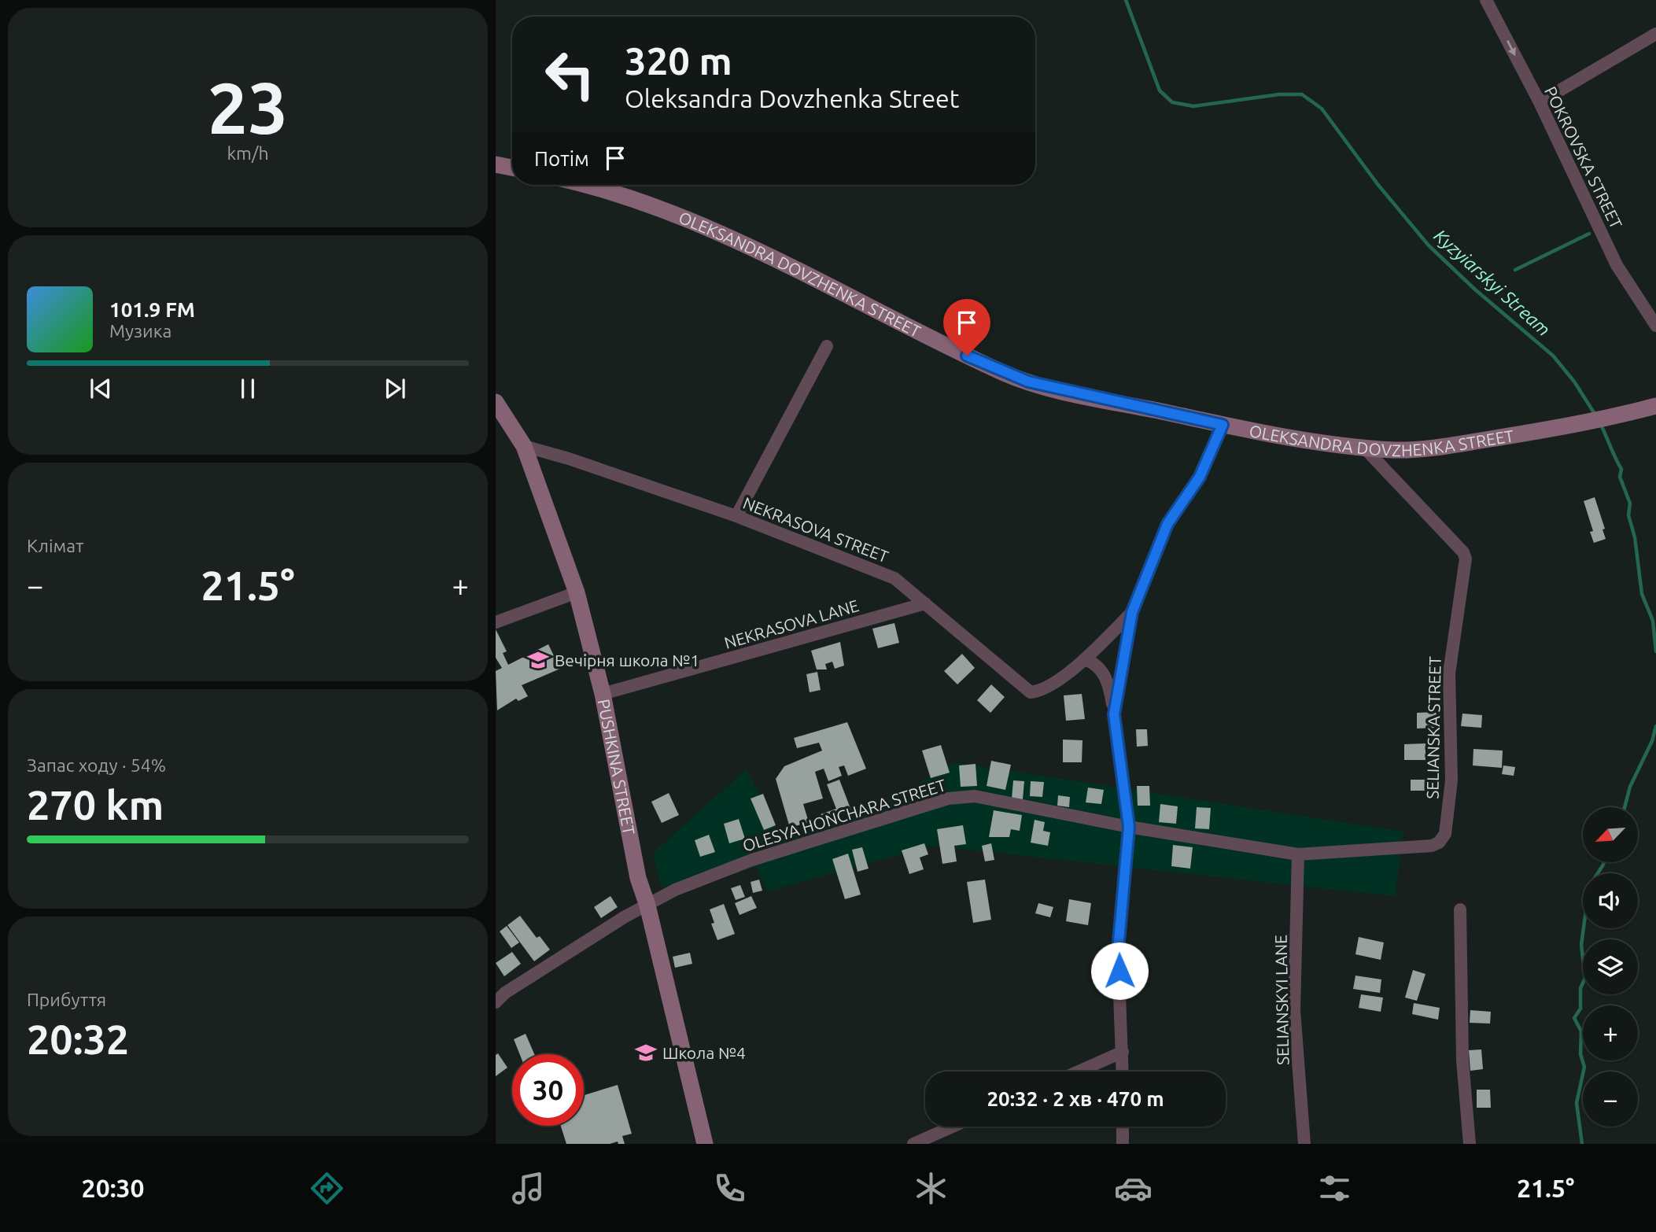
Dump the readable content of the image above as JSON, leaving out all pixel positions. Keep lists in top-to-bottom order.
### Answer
{
  "streets": {
    "street": [
      "POKROVSKA STREET",
      "OLEKSANDRA DOVZHENKA STREET",
      "NEKRASOVA STREET",
      "NEKRASOVA LANE",
      "SELIANSKA STREET",
      "PUSHKINA STREET",
      "OLESYA HONCHARA STREET",
      "SELIANSKYI LANE"
    ]
  },
  "crossings": [
    ["OLEKSANDRA DOVZHENKA STREET", "SELIANSKA STREET"],
    ["NEKRASOVA STREET", "NEKRASOVA LANE"],
    ["NEKRASOVA STREET", "PUSHKINA STREET"],
    ["NEKRASOVA LANE", "PUSHKINA STREET"],
    ["SELIANSKA STREET", "OLESYA HONCHARA STREET"],
    ["PUSHKINA STREET", "OLESYA HONCHARA STREET"],
    ["OLESYA HONCHARA STREET", "SELIANSKYI LANE"]
  ],
  "water": ["Kyzyiarskyi Stream"],
  "places": {
    "school or university": ["Вечірня школа №1", "Школа №4"]
  },
  "north": "bottom left",
  "page": {
    "tile": [
      ["23", "km/h"],
      "Клімат",
      ["Запас ходу · 54%", "270 km"],
      ["Прибуття", "20:32"]
    ],
    "turn": ["320 m", "Oleksandra Dovzhenka Street"],
    "then": "Потім",
    "song": ["101.9 FM", "Музика"],
    "heat": ["−", "21.5°", "+"],
    "map_buttons": ["+", "−"],
    "limit": "30",
    "trip": "20:32 · 2 хв · 470 m",
    "tabs": ["20:30", "21.5°"]
  }
}
